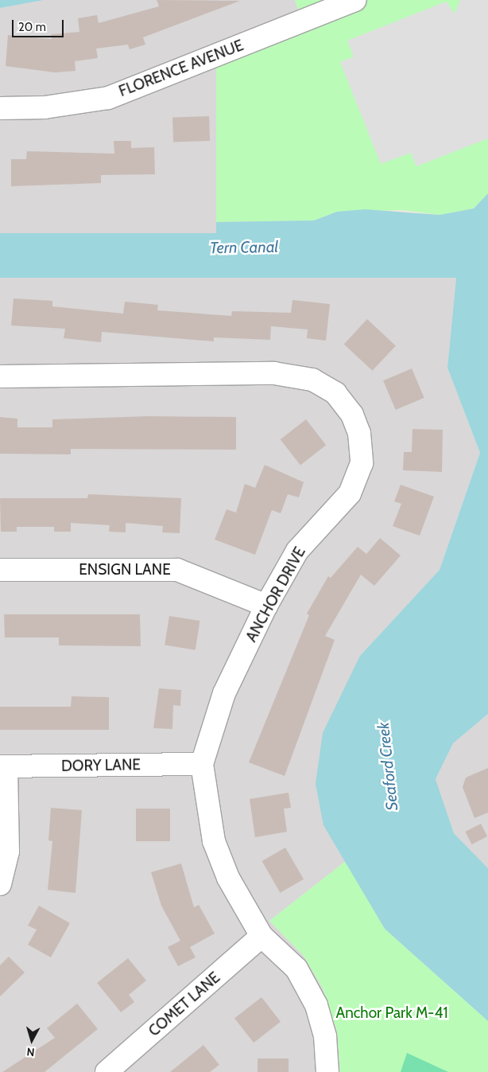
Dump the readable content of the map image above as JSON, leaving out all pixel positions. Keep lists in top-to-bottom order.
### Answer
{
  "streets": {
    "street": [
      "FLORENCE AVENUE",
      "ENSIGN LANE",
      "ANCHOR DRIVE",
      "DORY LANE",
      "COMET LANE"
    ]
  },
  "crossings": [
    ["ENSIGN LANE", "ANCHOR DRIVE"],
    ["ANCHOR DRIVE", "DORY LANE"],
    ["ANCHOR DRIVE", "COMET LANE"]
  ],
  "water": ["Tern Canal", "Seaford Creek"],
  "parks": ["Anchor Park M-41"],
  "scale_bar": "20 m",
  "north": "bottom"
}
